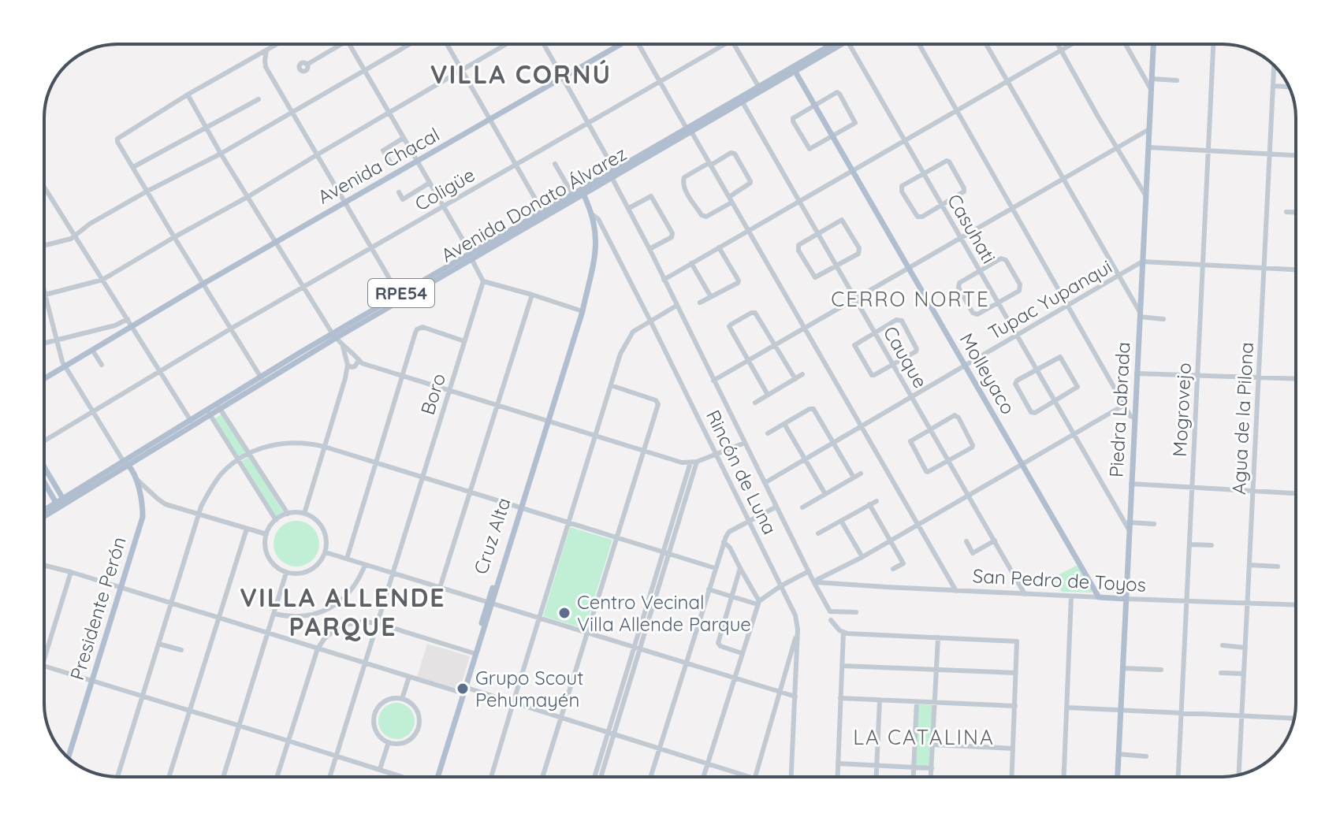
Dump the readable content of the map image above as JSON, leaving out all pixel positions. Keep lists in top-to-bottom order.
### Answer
{
  "streets": {
    "main road": [
      "Avenida Chacal",
      "Avenida Donato Álvarez",
      "RPE54",
      "Molleyaco",
      "Piedra Labrada",
      "Rincón de Luna",
      "Cruz Alta",
      "San Pedro de Toyos",
      "Presidente Perón"
    ],
    "street": [
      "Coligüe",
      "Casuhati",
      "Tupac Yupanqui",
      "Cauque",
      "Boro",
      "Mogrovejo",
      "Agua de la Pilona"
    ]
  },
  "crossings": [
    ["Avenida Donato Álvarez", "RPE54"],
    ["Avenida Donato Álvarez", "Cauque"],
    ["Avenida Donato Álvarez", "Molleyaco"],
    ["Avenida Donato Álvarez", "Rincón de Luna"],
    ["Avenida Donato Álvarez", "Presidente Perón"],
    ["Casuhati", "Tupac Yupanqui"],
    ["Casuhati", "Piedra Labrada"],
    ["RPE54", "Presidente Perón"],
    ["Tupac Yupanqui", "Cauque"],
    ["Tupac Yupanqui", "Molleyaco"],
    ["Tupac Yupanqui", "Piedra Labrada"],
    ["Cauque", "San Pedro de Toyos"],
    ["Molleyaco", "San Pedro de Toyos"],
    ["Piedra Labrada", "San Pedro de Toyos"],
    ["Mogrovejo", "San Pedro de Toyos"],
    ["Agua de la Pilona", "San Pedro de Toyos"],
    ["Rincón de Luna", "Cruz Alta"]
  ],
  "districts": [
    "VILLA CORNÚ",
    "CERRO NORTE",
    "VILLA ALLENDE PARQUE",
    "LA CATALINA"
  ],
  "places": ["Centro Vecinal Villa Allende Parque", "Grupo Scout Pehumayén"]
}
